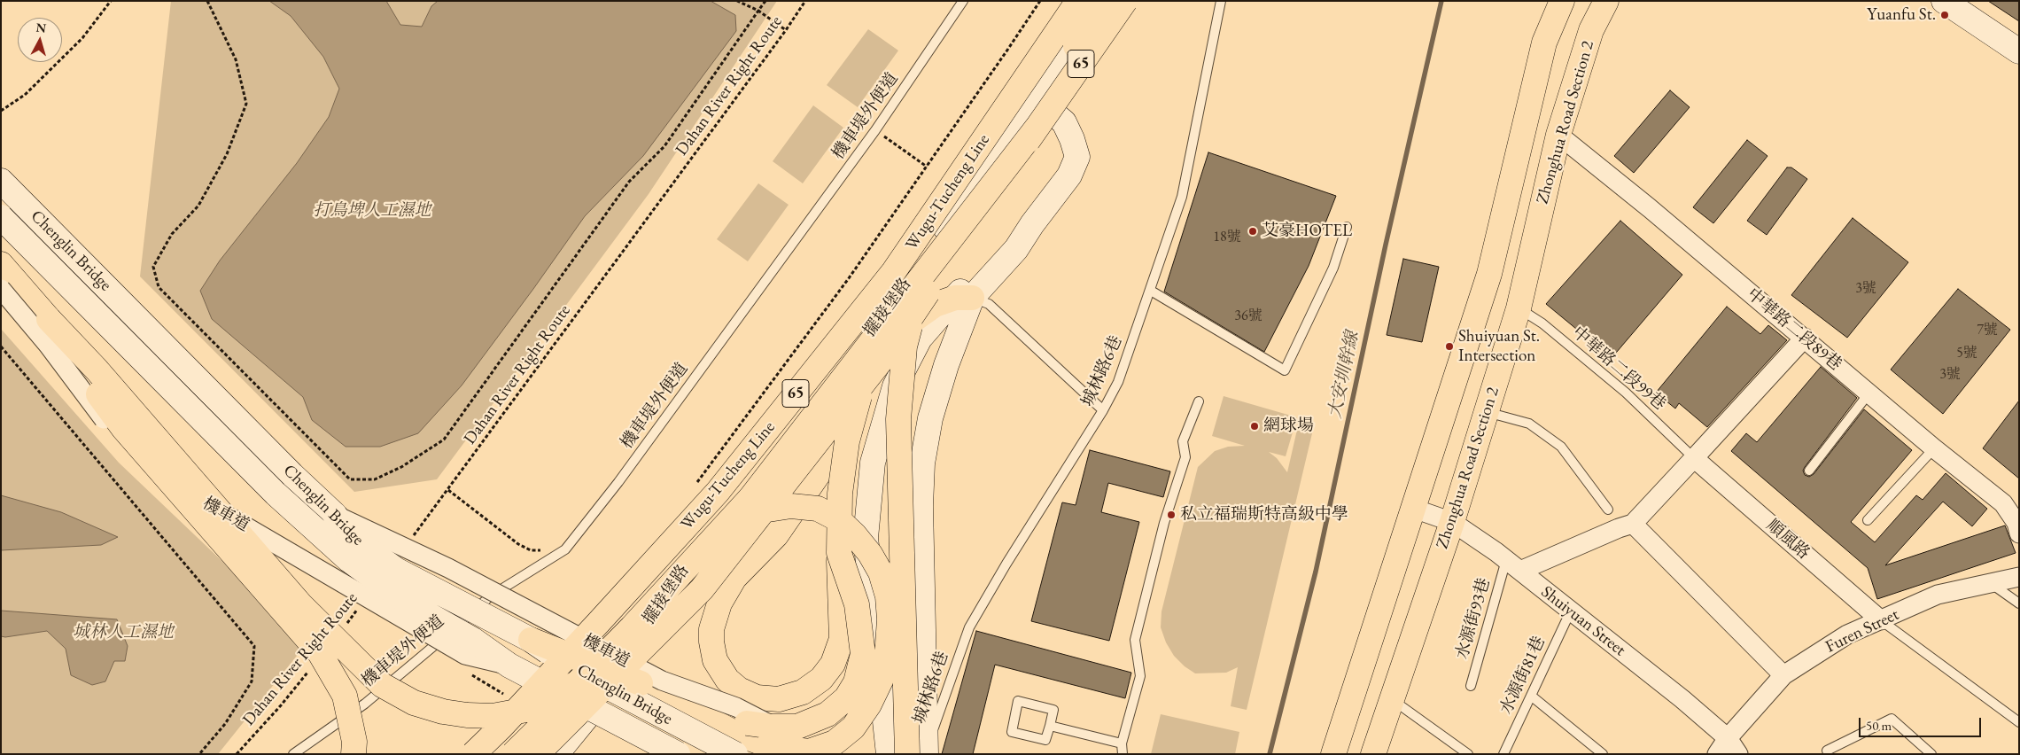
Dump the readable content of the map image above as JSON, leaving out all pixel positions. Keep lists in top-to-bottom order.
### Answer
{
  "streets": {
    "main road": ["65", "Zhonghua Road Section 2", "Wugu-Tucheng Line"],
    "street": [
      "Chenglin Bridge",
      "擺接堡路",
      "中華路二段89巷",
      "機車道",
      "順風路",
      "Shuiyuan Street",
      "Furen Street"
    ],
    "lane": [
      "機車堤外便道",
      "中華路二段99巷",
      "城林路6巷",
      "水源街93巷",
      "水源街81巷"
    ],
    "path": ["Dahan River Right Route"]
  },
  "crossings": [
    ["Zhonghua Road Section 2", "中華路二段89巷"],
    ["Zhonghua Road Section 2", "中華路二段99巷"],
    ["Zhonghua Road Section 2", "Shuiyuan Street"],
    ["Chenglin Bridge", "機車道"],
    ["中華路二段99巷", "順風路"],
    ["順風路", "Furen Street"],
    ["水源街93巷", "Shuiyuan Street"],
    ["Shuiyuan Street", "Furen Street"],
    ["Shuiyuan Street", "水源街81巷"]
  ],
  "water": ["大安圳幹線"],
  "parks": ["打鳥埤人工濕地", "城林人工濕地"],
  "places": [
    "Yuanfu St.",
    "艾豪HOTEL",
    "Shuiyuan St. Intersection",
    "網球場",
    "私立福瑞斯特高級中學"
  ],
  "house_numbers": [
    "18號",
    "3號",
    "36號",
    "7號",
    "5號",
    "3號"
  ],
  "scale_bar": "50 m",
  "north": "top"
}
